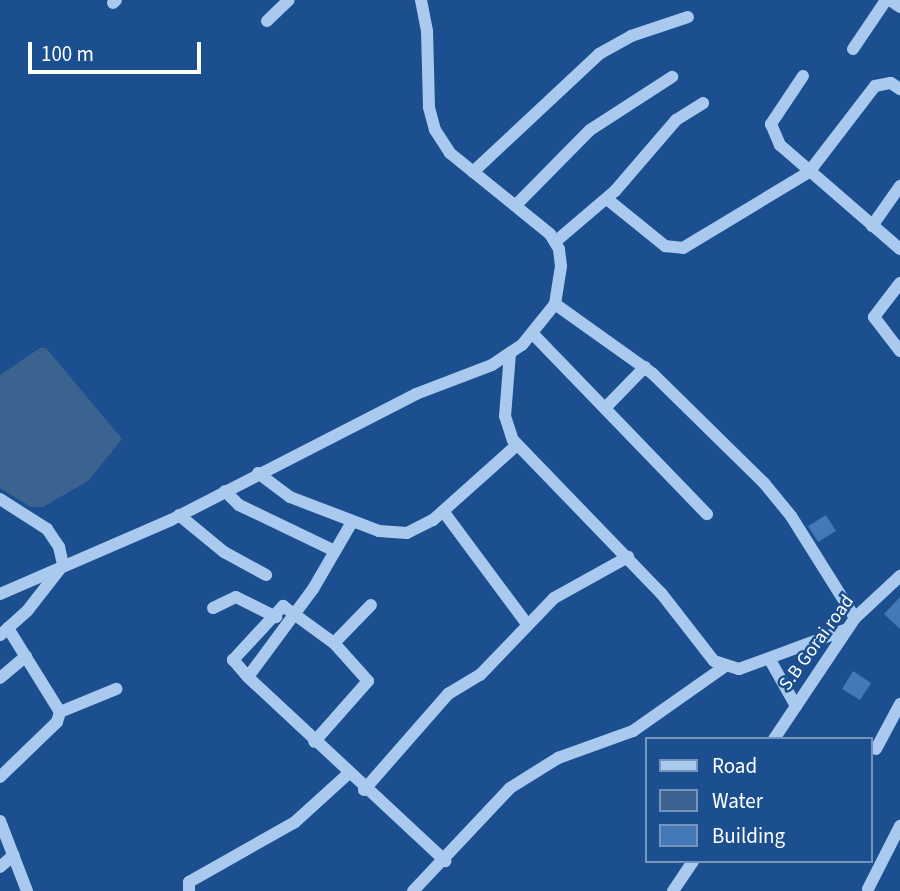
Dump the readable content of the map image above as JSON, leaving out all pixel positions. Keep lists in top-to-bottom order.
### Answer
{
  "streets": {
    "street": ["S.B Gorai road"]
  },
  "legend": ["Road", "Water", "Building"],
  "scale_bar": "100 m"
}
